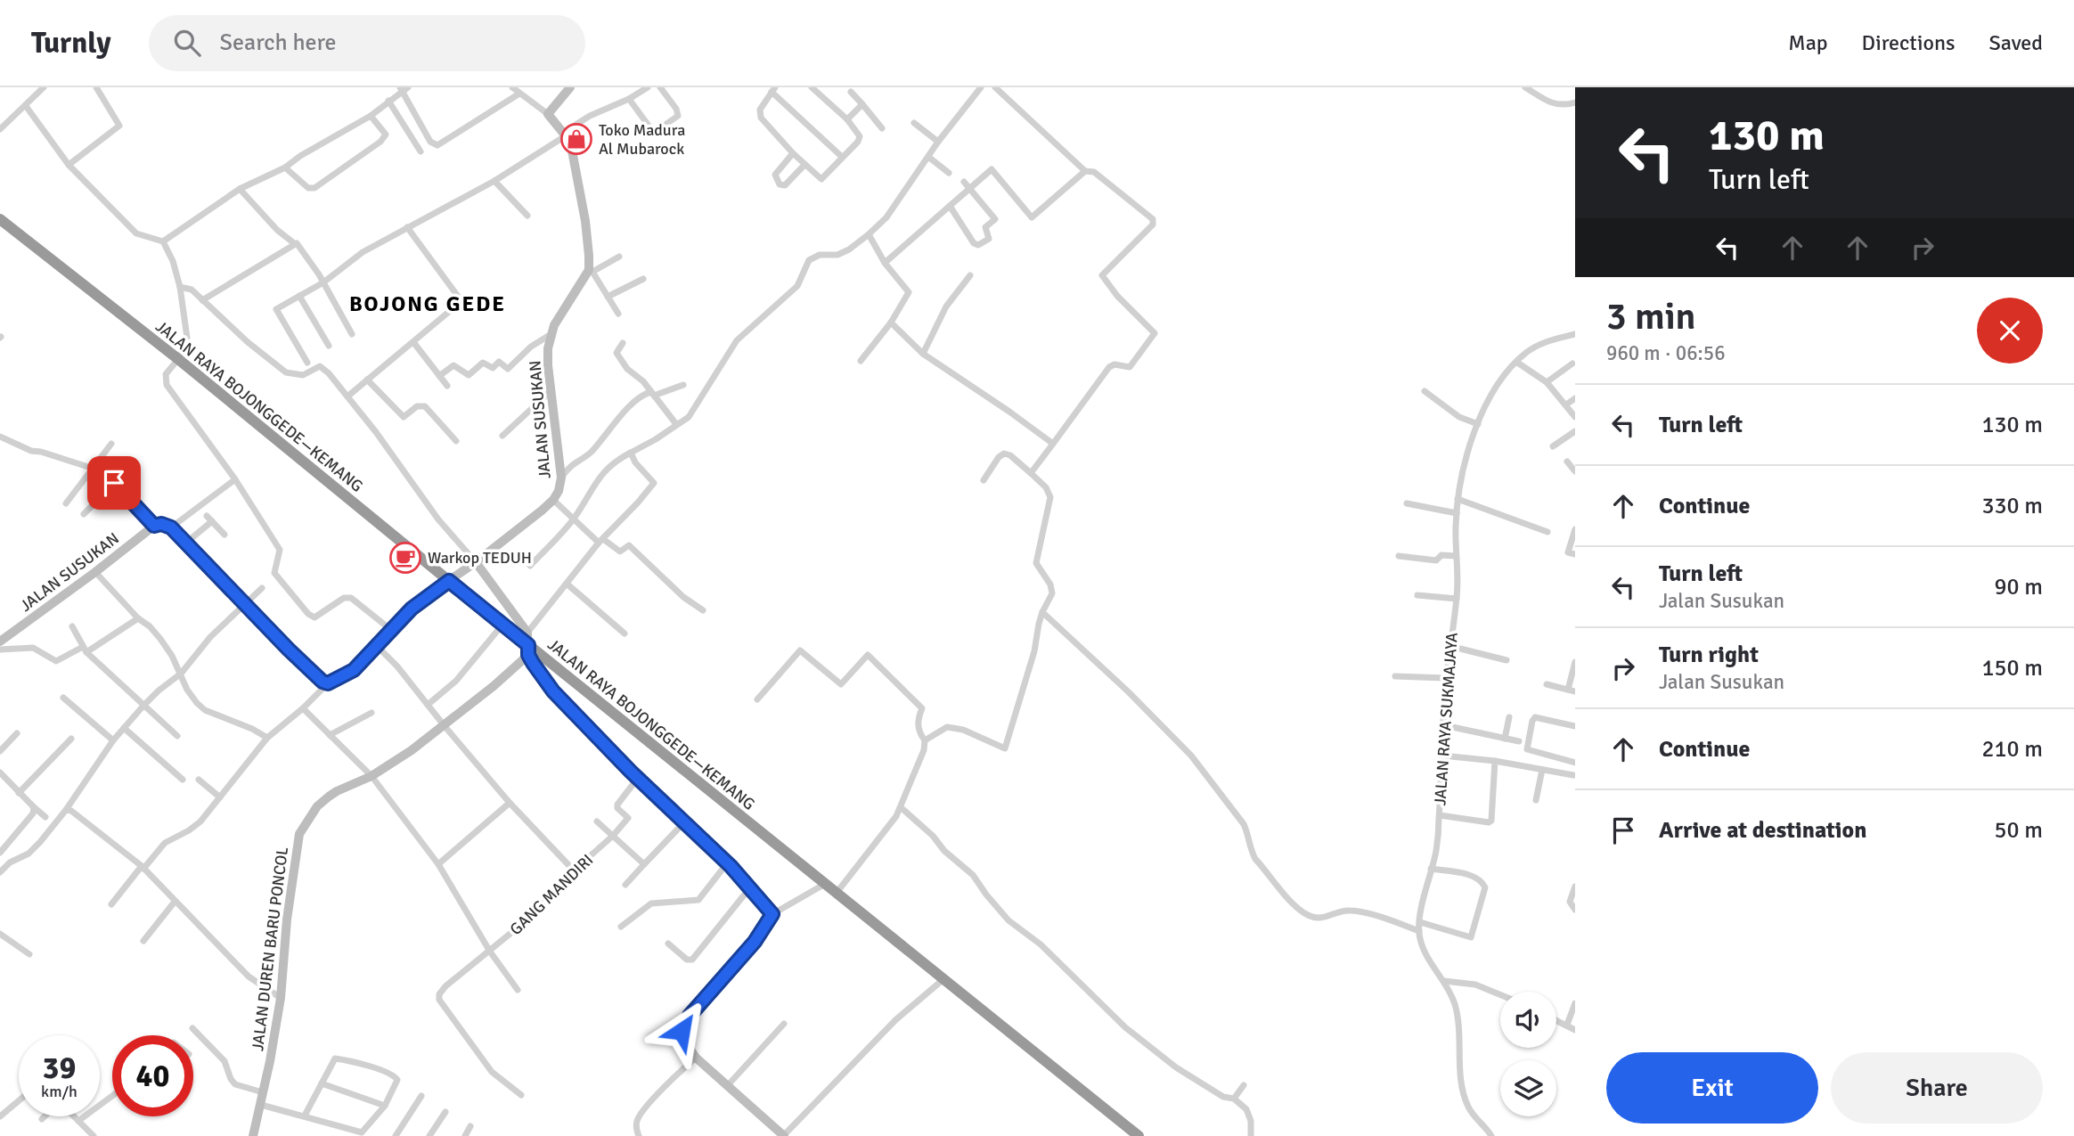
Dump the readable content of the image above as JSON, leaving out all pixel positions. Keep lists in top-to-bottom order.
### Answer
{
  "streets": {
    "highway": ["JALAN RAYA BOJONGGEDE—KEMANG"],
    "street": [
      "JALAN SUSUKAN",
      "JALAN RAYA SUKMAJAYA",
      "GANG MANDIRI",
      "JALAN DUREN BARU PONCOL"
    ]
  },
  "crossings": [
    ["JALAN RAYA BOJONGGEDE—KEMANG", "JALAN SUSUKAN"],
    ["JALAN RAYA BOJONGGEDE—KEMANG", "JALAN DUREN BARU PONCOL"]
  ],
  "districts": ["BOJONG GEDE"],
  "places": {
    "shop": ["Toko Madura Al Mubarock"],
    "cafe": ["Warkop TEDUH"]
  },
  "page": {
    "header": "Turnly",
    "search": "Search here",
    "nav": ["Map", "Directions", "Saved"],
    "turn": ["130 m", "Turn left"],
    "heading": ["3 min", "960 m · 06:56"],
    "list": [
      {
        "name": "Turn left",
        "value": "130 m"
      },
      {
        "name": "Continue",
        "value": "330 m"
      },
      {
        "name": "Turn left",
        "note": "Jalan Susukan",
        "value": "90 m"
      },
      {
        "name": "Turn right",
        "note": "Jalan Susukan",
        "value": "150 m"
      },
      {
        "name": "Continue",
        "value": "210 m"
      },
      {
        "name": "Arrive at destination",
        "value": "50 m"
      }
    ],
    "speed": "39 km/h",
    "limit": "40",
    "buttons": ["Exit", "Share"]
  }
}
